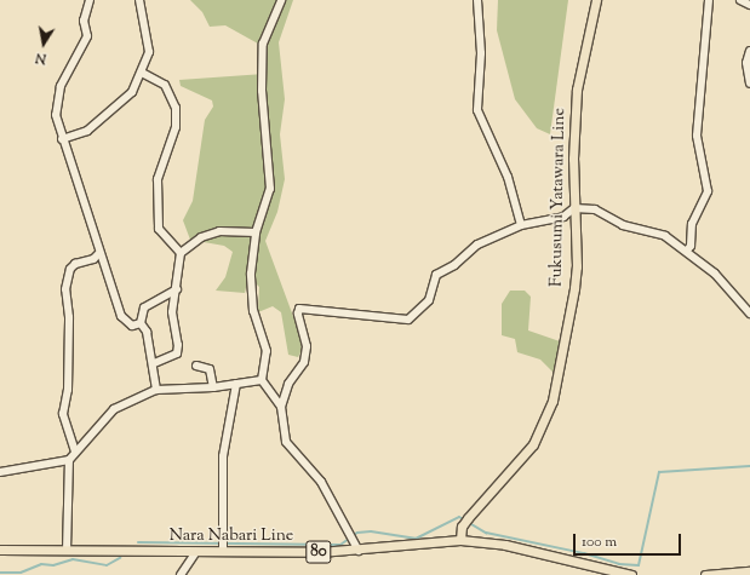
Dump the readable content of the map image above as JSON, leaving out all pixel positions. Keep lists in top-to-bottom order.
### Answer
{
  "streets": {
    "main road": ["Fukusumi Yatawara Line", "Nara Nabari Line", "80"]
  },
  "crossings": [
    ["Fukusumi Yatawara Line", "Nara Nabari Line"]
  ],
  "scale_bar": "100 m",
  "north": "bottom"
}
